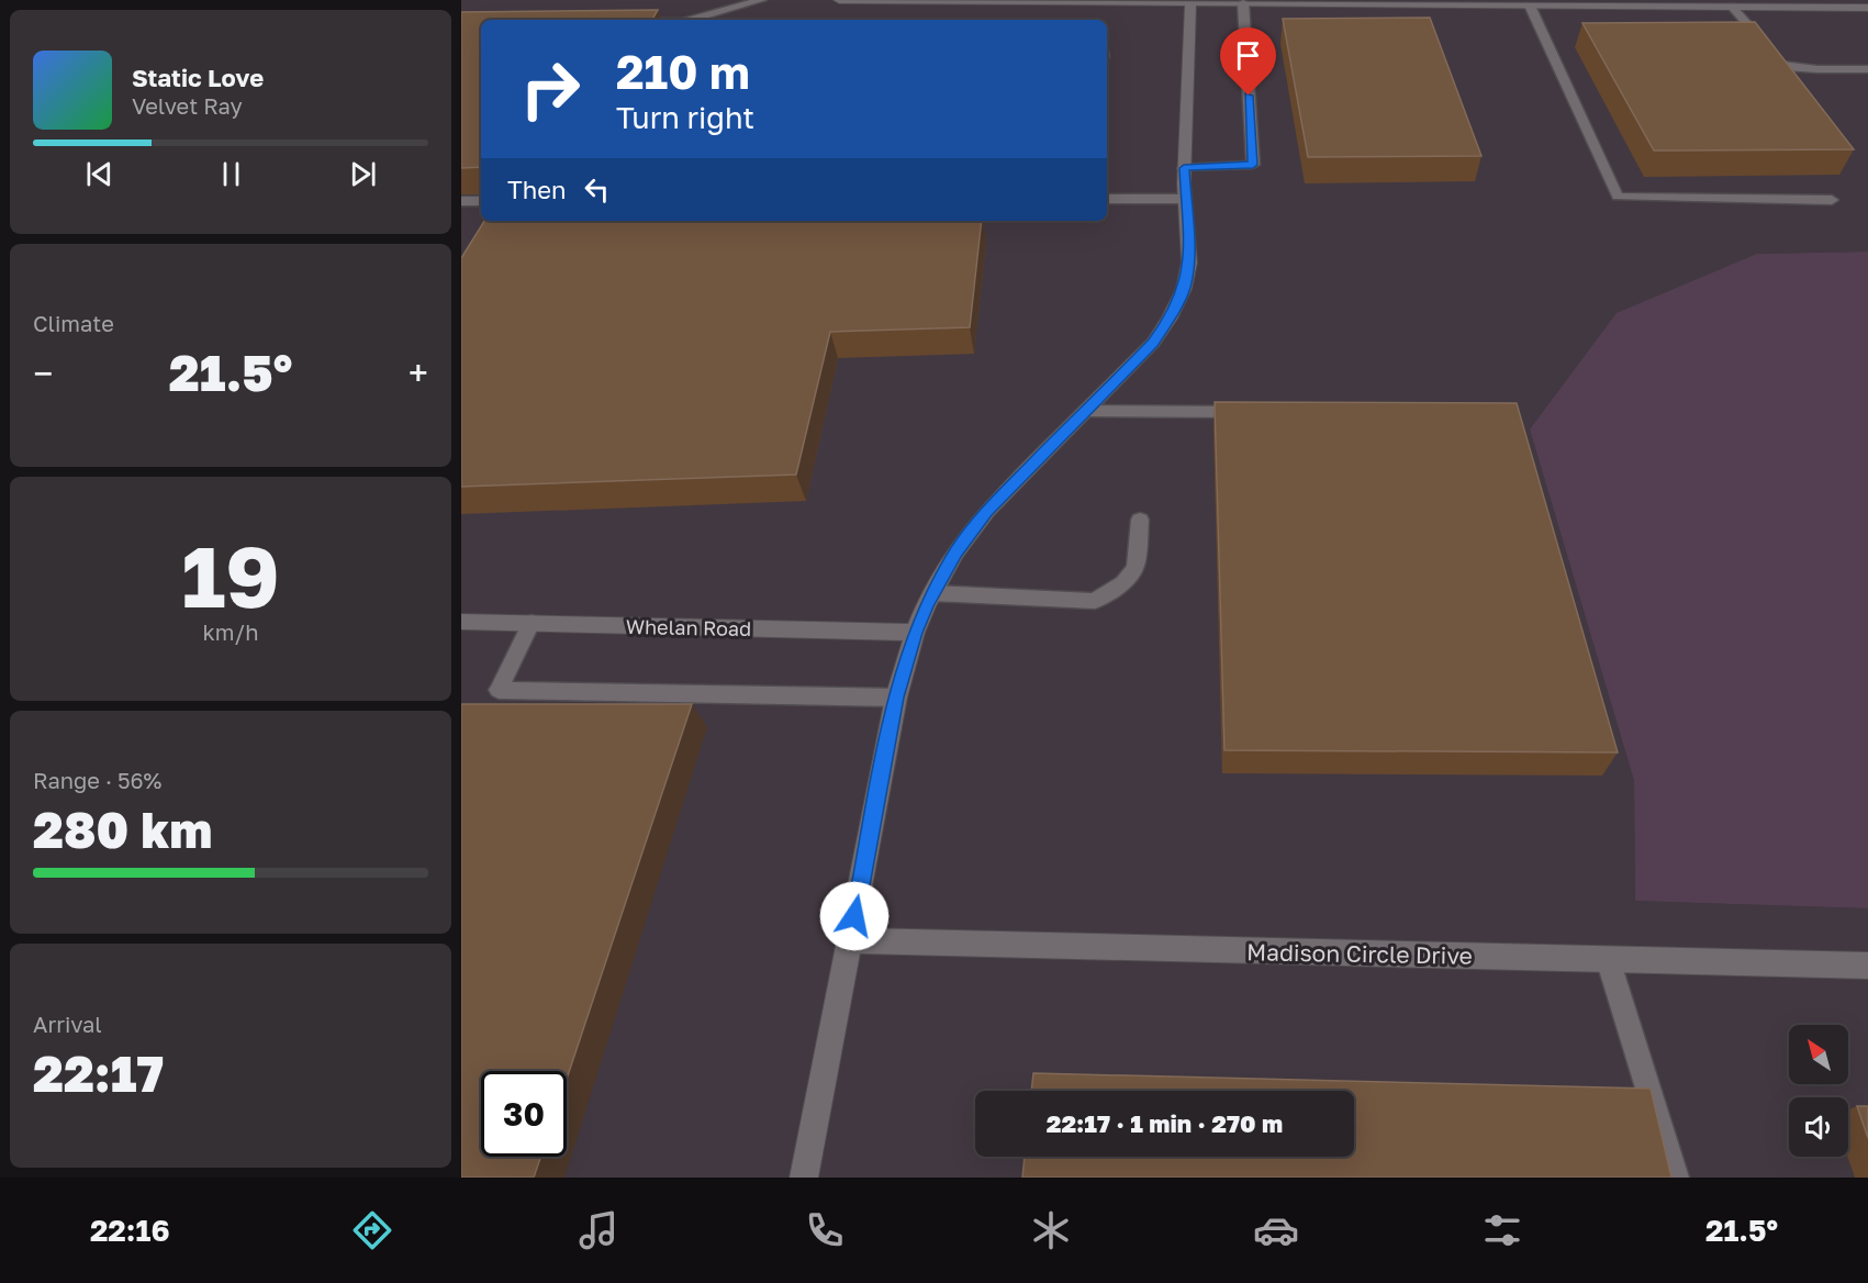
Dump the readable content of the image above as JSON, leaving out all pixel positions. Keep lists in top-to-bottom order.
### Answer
{
  "streets": {
    "street": ["Whelan Road", "Madison Circle Drive"]
  },
  "north": "top left",
  "page": {
    "turn": ["210 m", "Turn right"],
    "song": ["Static Love", "Velvet Ray"],
    "then": "Then",
    "tile": [
      "Climate",
      ["19", "km/h"],
      ["Range · 56%", "280 km"],
      ["Arrival", "22:17"]
    ],
    "heat": ["−", "21.5°", "+"],
    "limit": "30",
    "trip": "22:17 · 1 min · 270 m",
    "tabs": ["22:16", "21.5°"]
  }
}
